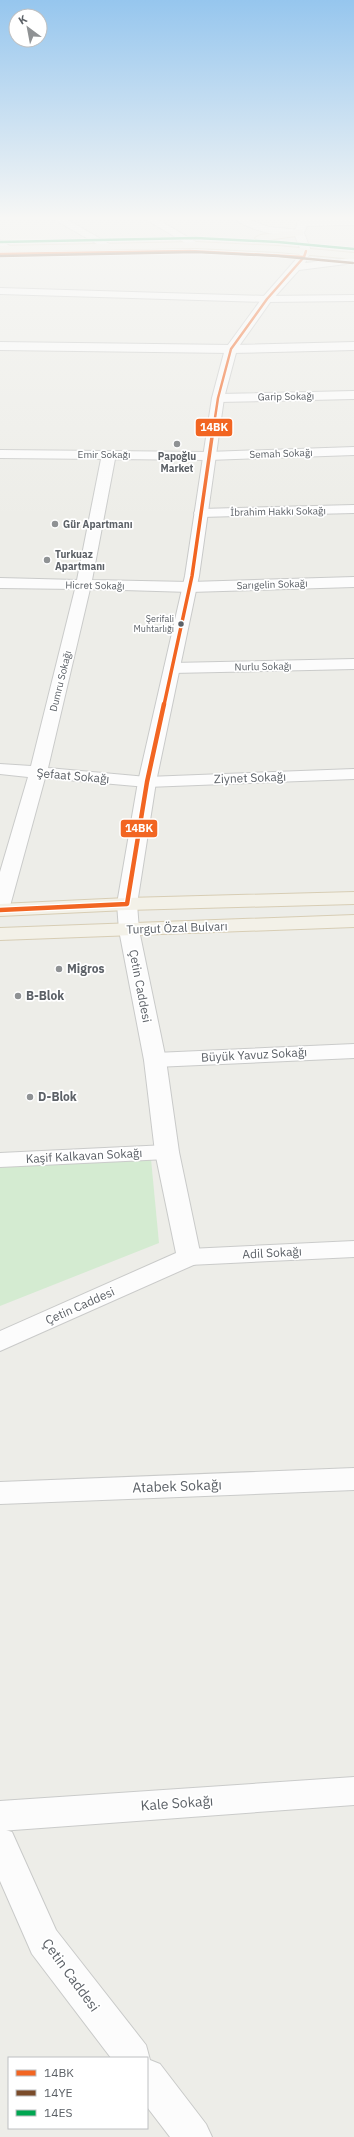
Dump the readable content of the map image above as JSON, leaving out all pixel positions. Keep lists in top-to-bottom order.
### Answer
{
  "streets": {
    "main road": ["Turgut Özal Bulvarı"],
    "street": [
      "Garip Sokağı",
      "Semah Sokağı",
      "Emir Sokağı",
      "İbrahim Hakkı Sokağı",
      "Sarıgelin Sokağı",
      "Hicret Sokağı",
      "Nurlu Sokağı",
      "Dumru Sokağı",
      "Şefaat Sokağı",
      "Ziynet Sokağı",
      "Çetin Caddesi",
      "Büyük Yavuz Sokağı",
      "Kaşif Kalkavan Sokağı",
      "Adil Sokağı",
      "Atabek Sokağı",
      "Kale Sokağı"
    ]
  },
  "crossings": [
    ["Garip Sokağı", "Çetin Caddesi"],
    ["Semah Sokağı", "Emir Sokağı"],
    ["Semah Sokağı", "Çetin Caddesi"],
    ["Emir Sokağı", "Dumru Sokağı"],
    ["Emir Sokağı", "Çetin Caddesi"],
    ["İbrahim Hakkı Sokağı", "Çetin Caddesi"],
    ["Sarıgelin Sokağı", "Hicret Sokağı"],
    ["Sarıgelin Sokağı", "Çetin Caddesi"],
    ["Hicret Sokağı", "Dumru Sokağı"],
    ["Hicret Sokağı", "Çetin Caddesi"],
    ["Nurlu Sokağı", "Çetin Caddesi"],
    ["Dumru Sokağı", "Şefaat Sokağı"],
    ["Şefaat Sokağı", "Ziynet Sokağı"],
    ["Şefaat Sokağı", "Çetin Caddesi"],
    ["Ziynet Sokağı", "Çetin Caddesi"],
    ["Turgut Özal Bulvarı", "Çetin Caddesi"],
    ["Çetin Caddesi", "Büyük Yavuz Sokağı"],
    ["Çetin Caddesi", "Kaşif Kalkavan Sokağı"],
    ["Çetin Caddesi", "Adil Sokağı"]
  ],
  "places": [
    "Papoğlu Market",
    "Gür Apartmanı",
    "Turkuaz Apartmanı",
    "Şerifali Muhtarlığı",
    "Migros",
    "B-Blok",
    "D-Blok"
  ],
  "lines": ["transit line 14BK"],
  "legend": ["14BK", "14YE", "14ES"],
  "north": "top left"
}
